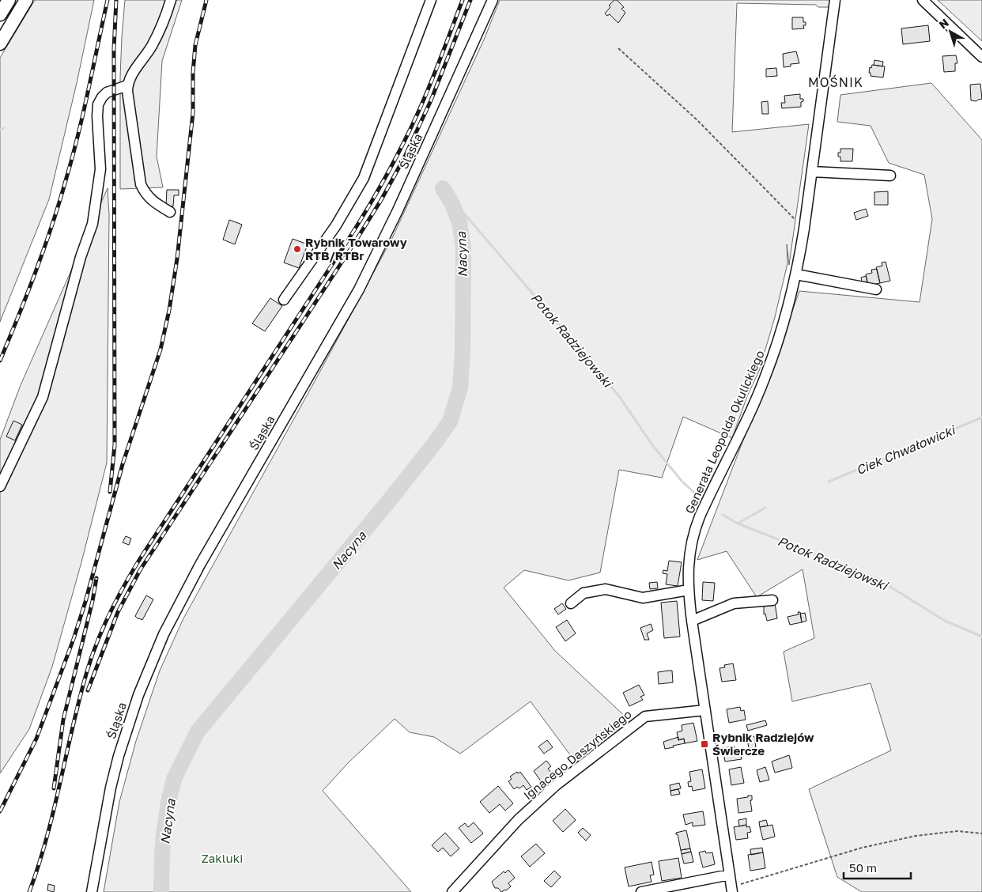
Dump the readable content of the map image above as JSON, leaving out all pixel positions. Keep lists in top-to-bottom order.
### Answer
{
  "streets": {
    "street": ["Śląska", "Generała Leopolda Okulickiego", "Ignacego Daszyńskiego"]
  },
  "crossings": [
    ["Generała Leopolda Okulickiego", "Ignacego Daszyńskiego"]
  ],
  "districts": ["MOŚNIK"],
  "water": ["Nacyna", "Potok Radziejowski", "Ciek Chwałowicki"],
  "parks": ["Zakluki"],
  "places": {
    "other": ["Rybnik Towarowy RTB/RTBr"],
    "transit": ["Rybnik Radziejów Świercze"]
  },
  "scale_bar": "50 m",
  "north": "top left"
}
